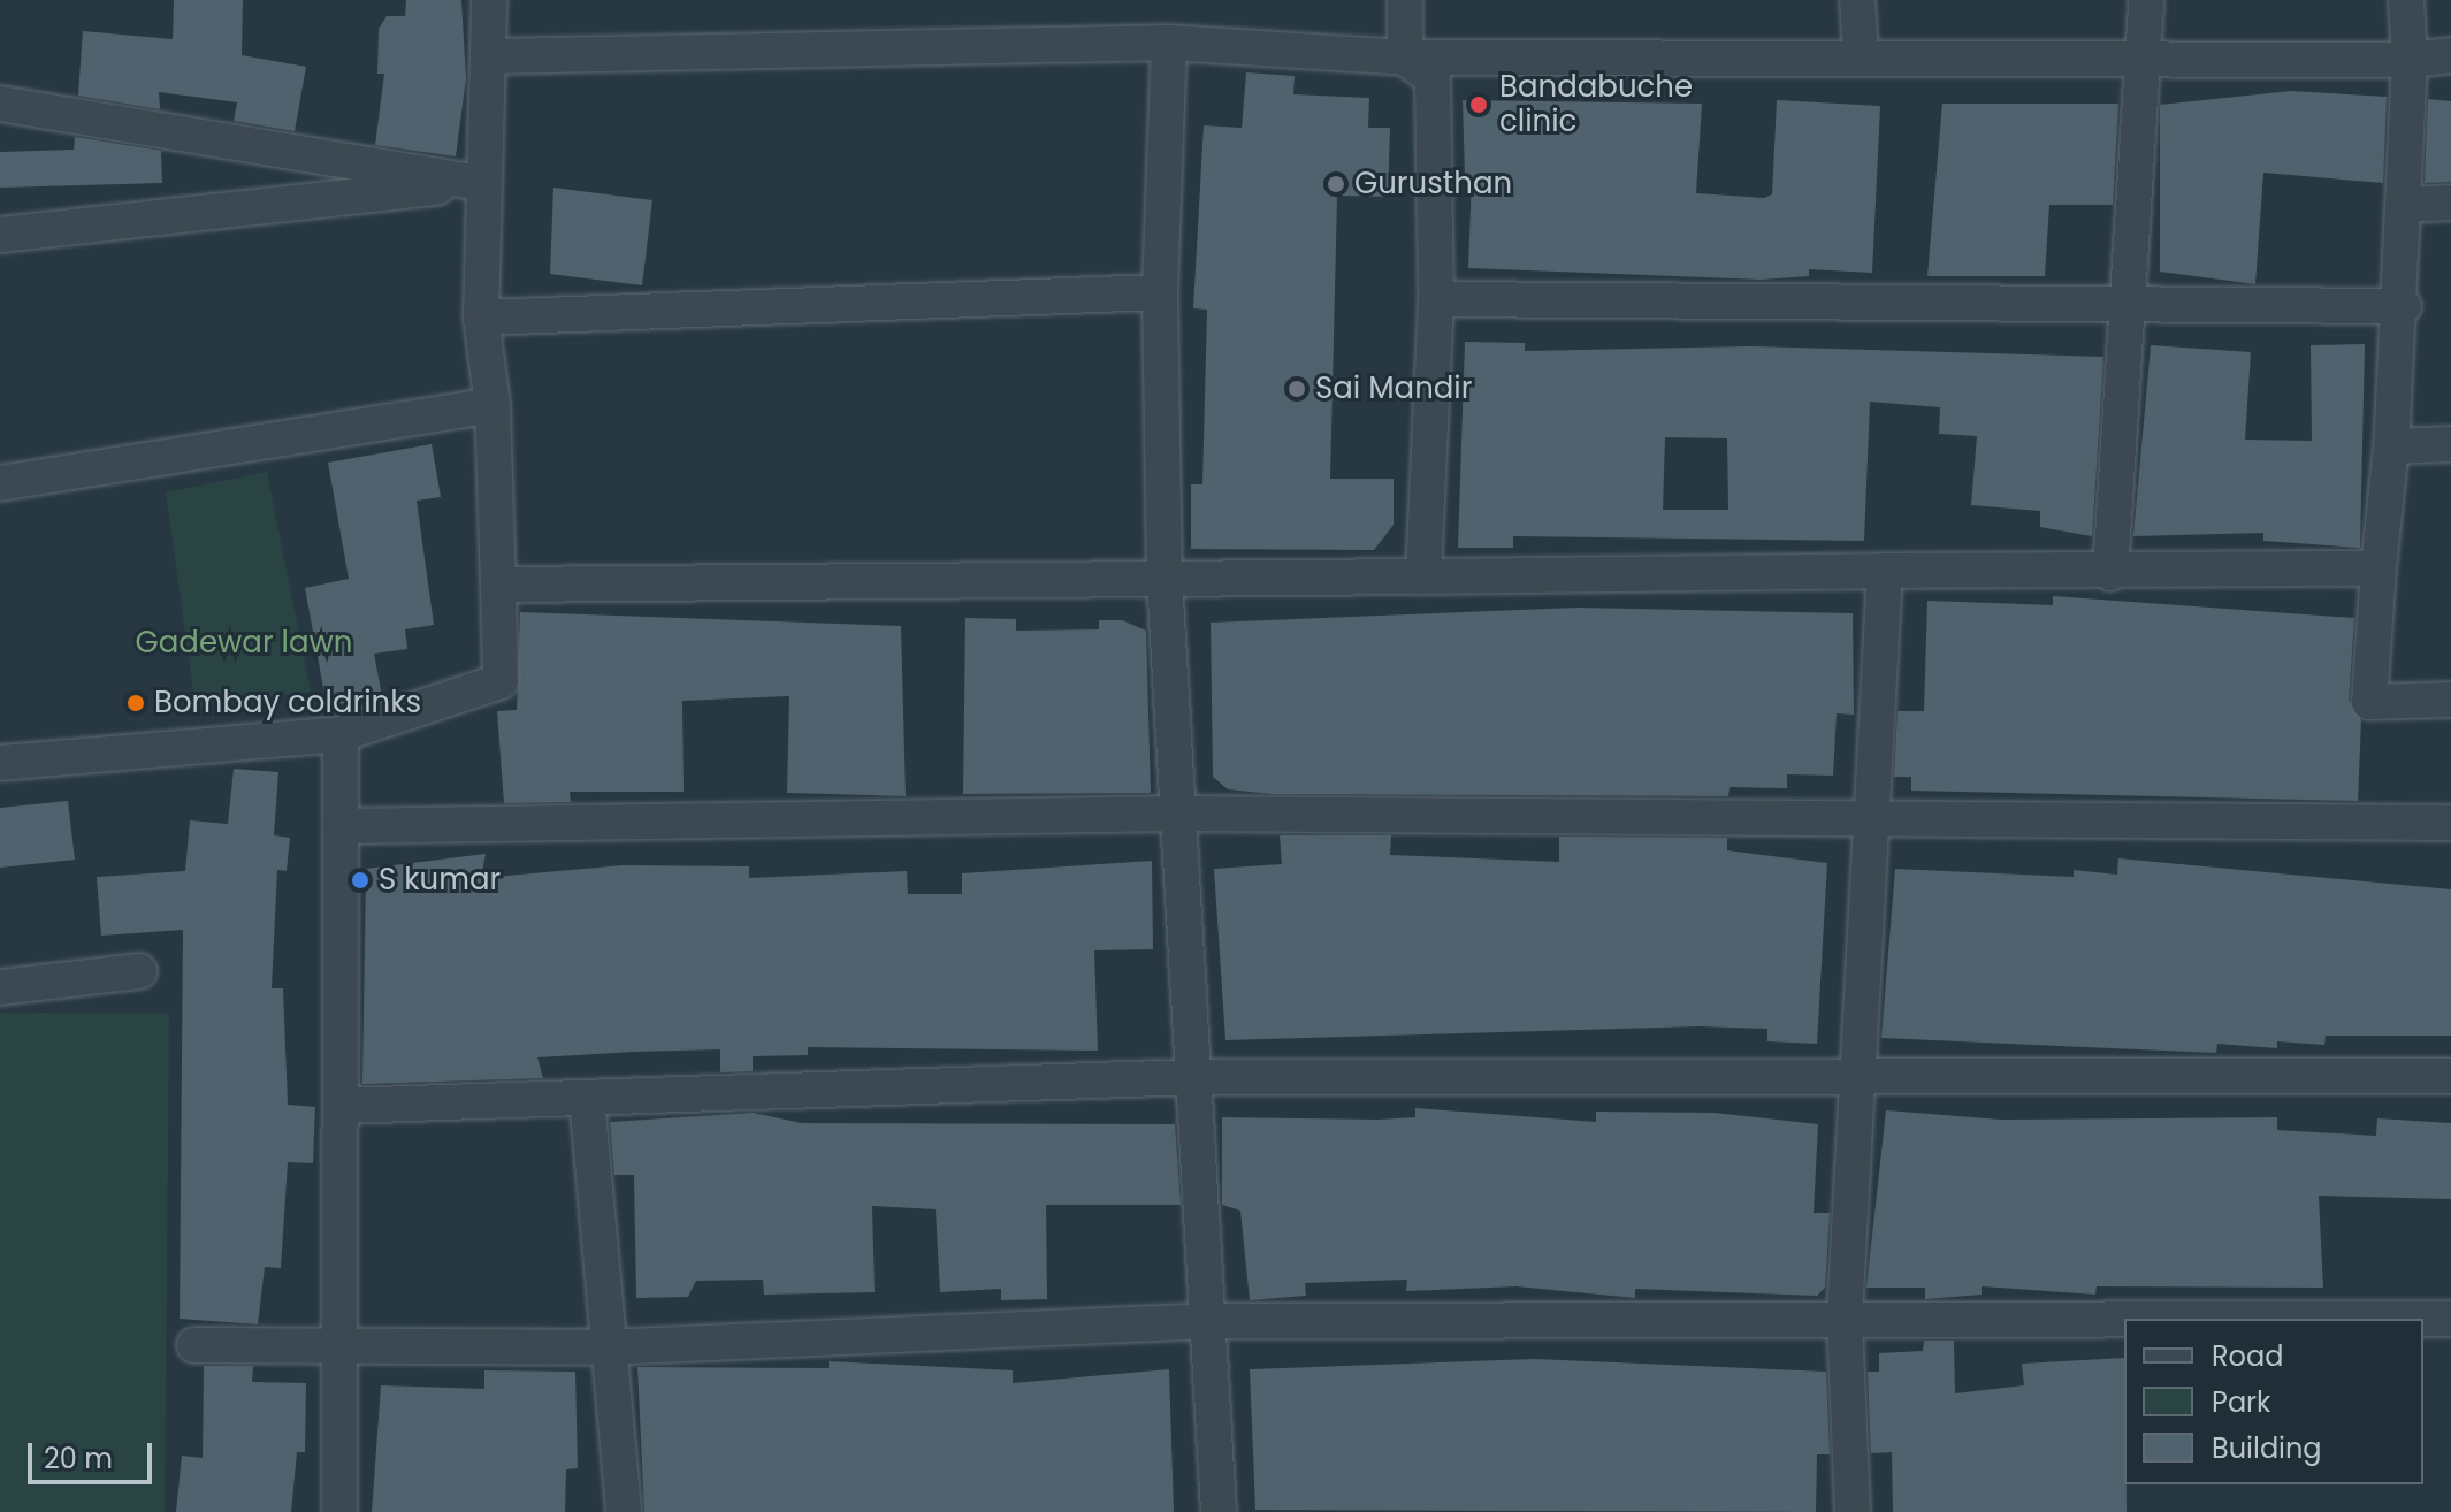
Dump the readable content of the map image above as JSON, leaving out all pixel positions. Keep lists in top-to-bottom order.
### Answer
{
  "parks": ["Gadewar lawn"],
  "places": [
    "Bandabuche clinic",
    "Gurusthan",
    "Sai Mandir",
    "Bombay coldrinks",
    "S kumar"
  ],
  "legend": ["Road", "Park", "Building"],
  "scale_bar": "20 m"
}
